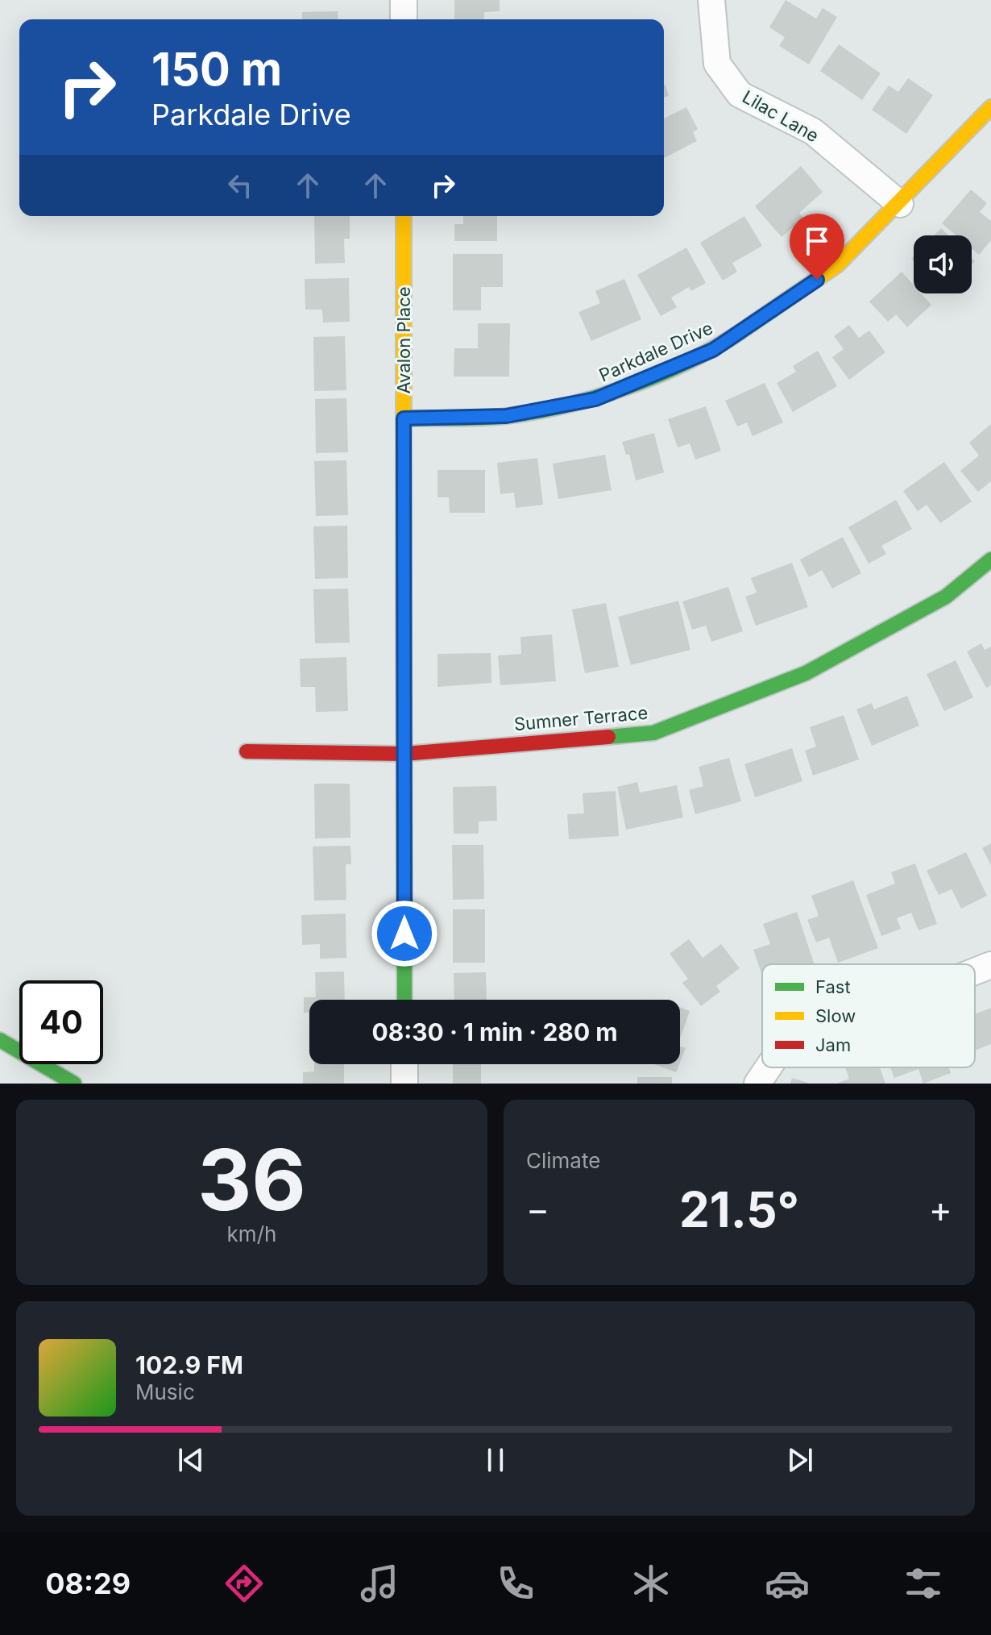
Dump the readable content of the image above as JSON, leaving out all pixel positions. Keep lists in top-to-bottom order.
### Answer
{
  "streets": {
    "street": [
      "Lilac Lane",
      "Avalon Place",
      "Parkdale Drive",
      "Sumner Terrace"
    ]
  },
  "crossings": [
    ["Lilac Lane", "Parkdale Drive"],
    ["Avalon Place", "Parkdale Drive"],
    ["Avalon Place", "Sumner Terrace"]
  ],
  "legend": ["Fast", "Slow", "Jam"],
  "page": {
    "turn": ["150 m", "Parkdale Drive"],
    "limit": "40",
    "trip": "08:30 · 1 min · 280 m",
    "tile": [
      ["36", "km/h"],
      "Climate"
    ],
    "heat": ["−", "21.5°", "+"],
    "song": ["102.9 FM", "Music"],
    "tabs": "08:29"
  }
}
